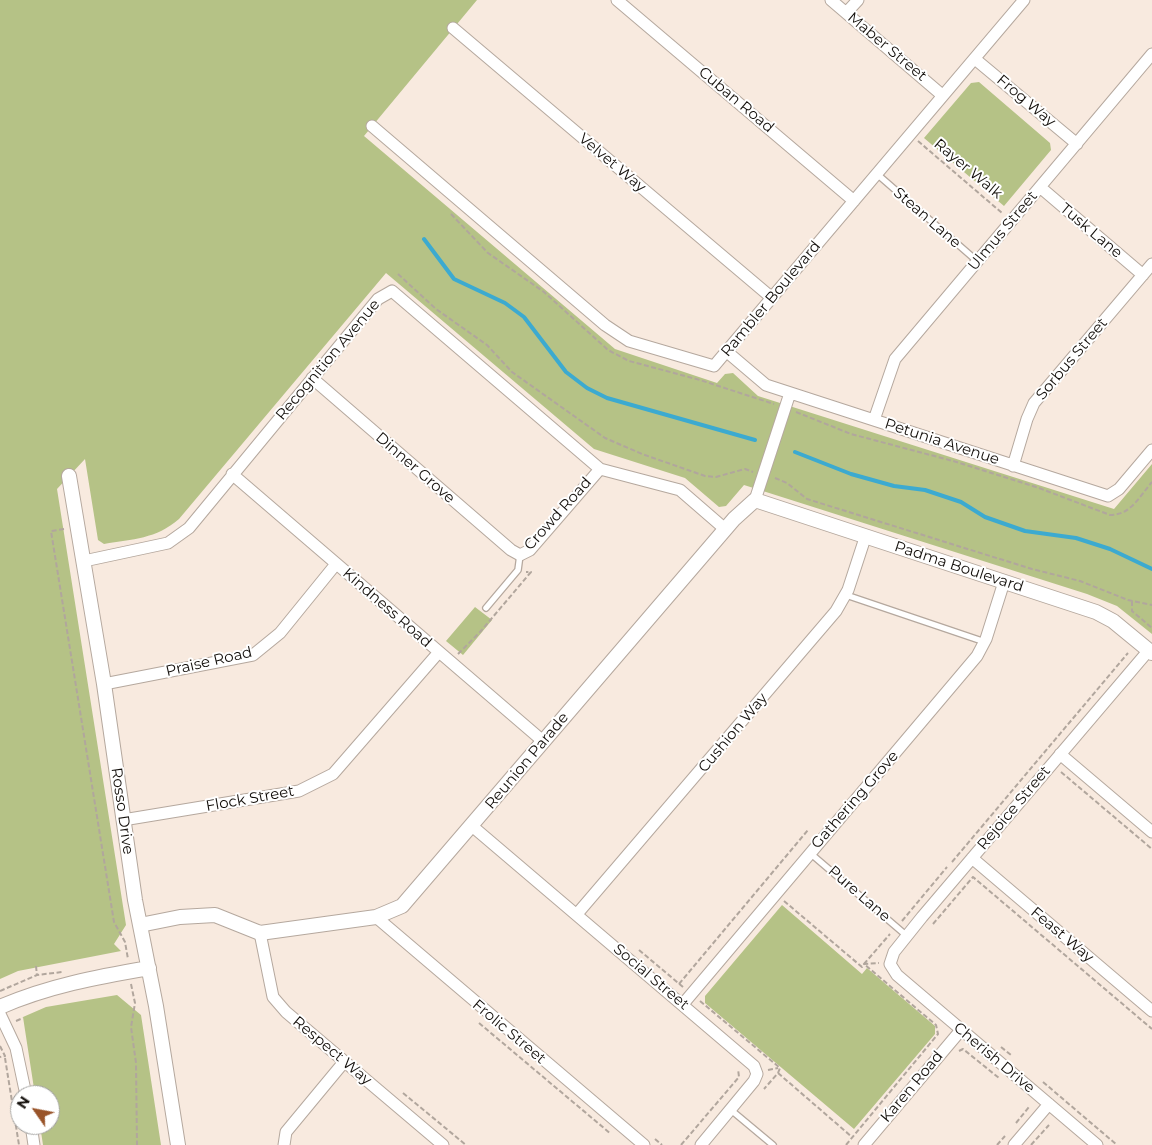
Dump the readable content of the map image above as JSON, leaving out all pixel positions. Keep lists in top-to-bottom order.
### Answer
{
  "streets": {
    "street": [
      "Maber Street",
      "Cuban Road",
      "Frog Way",
      "Velvet Way",
      "Ulmus Street",
      "Tusk Lane",
      "Rambler Boulevard",
      "Sorbus Street",
      "Recognition Avenue",
      "Petunia Avenue",
      "Dinner Grove",
      "Crowd Road",
      "Padma Boulevard",
      "Kindness Road",
      "Praise Road",
      "Cushion Way",
      "Reunion Parade",
      "Flock Street",
      "Gathering Grove",
      "Rejoice Street",
      "Rosso Drive",
      "Feast Way",
      "Social Street",
      "Frolic Street",
      "Respect Way",
      "Cherish Drive",
      "Karen Road"
    ],
    "lane": ["Stean Lane", "Pure Lane"],
    "path": ["Rayer Walk"]
  },
  "crossings": [
    ["Maber Street", "Rambler Boulevard"],
    ["Cuban Road", "Rambler Boulevard"],
    ["Frog Way", "Ulmus Street"],
    ["Frog Way", "Rambler Boulevard"],
    ["Velvet Way", "Rambler Boulevard"],
    ["Rayer Walk", "Ulmus Street"],
    ["Rayer Walk", "Rambler Boulevard"],
    ["Stean Lane", "Ulmus Street"],
    ["Stean Lane", "Rambler Boulevard"],
    ["Ulmus Street", "Tusk Lane"],
    ["Ulmus Street", "Petunia Avenue"],
    ["Tusk Lane", "Sorbus Street"],
    ["Rambler Boulevard", "Petunia Avenue"],
    ["Sorbus Street", "Petunia Avenue"],
    ["Recognition Avenue", "Dinner Grove"],
    ["Recognition Avenue", "Crowd Road"],
    ["Recognition Avenue", "Kindness Road"],
    ["Recognition Avenue", "Reunion Parade"],
    ["Recognition Avenue", "Rosso Drive"],
    ["Petunia Avenue", "Reunion Parade"],
    ["Dinner Grove", "Crowd Road"],
    ["Padma Boulevard", "Cushion Way"],
    ["Padma Boulevard", "Reunion Parade"],
    ["Padma Boulevard", "Gathering Grove"],
    ["Padma Boulevard", "Rejoice Street"],
    ["Kindness Road", "Praise Road"],
    ["Kindness Road", "Reunion Parade"],
    ["Kindness Road", "Flock Street"],
    ["Praise Road", "Rosso Drive"],
    ["Cushion Way", "Social Street"],
    ["Reunion Parade", "Rosso Drive"],
    ["Reunion Parade", "Social Street"],
    ["Reunion Parade", "Frolic Street"],
    ["Reunion Parade", "Respect Way"],
    ["Flock Street", "Rosso Drive"],
    ["Gathering Grove", "Pure Lane"],
    ["Gathering Grove", "Social Street"],
    ["Rejoice Street", "Pure Lane"],
    ["Rejoice Street", "Feast Way"],
    ["Rejoice Street", "Cherish Drive"],
    ["Cherish Drive", "Karen Road"]
  ],
  "north": "top left"
}
